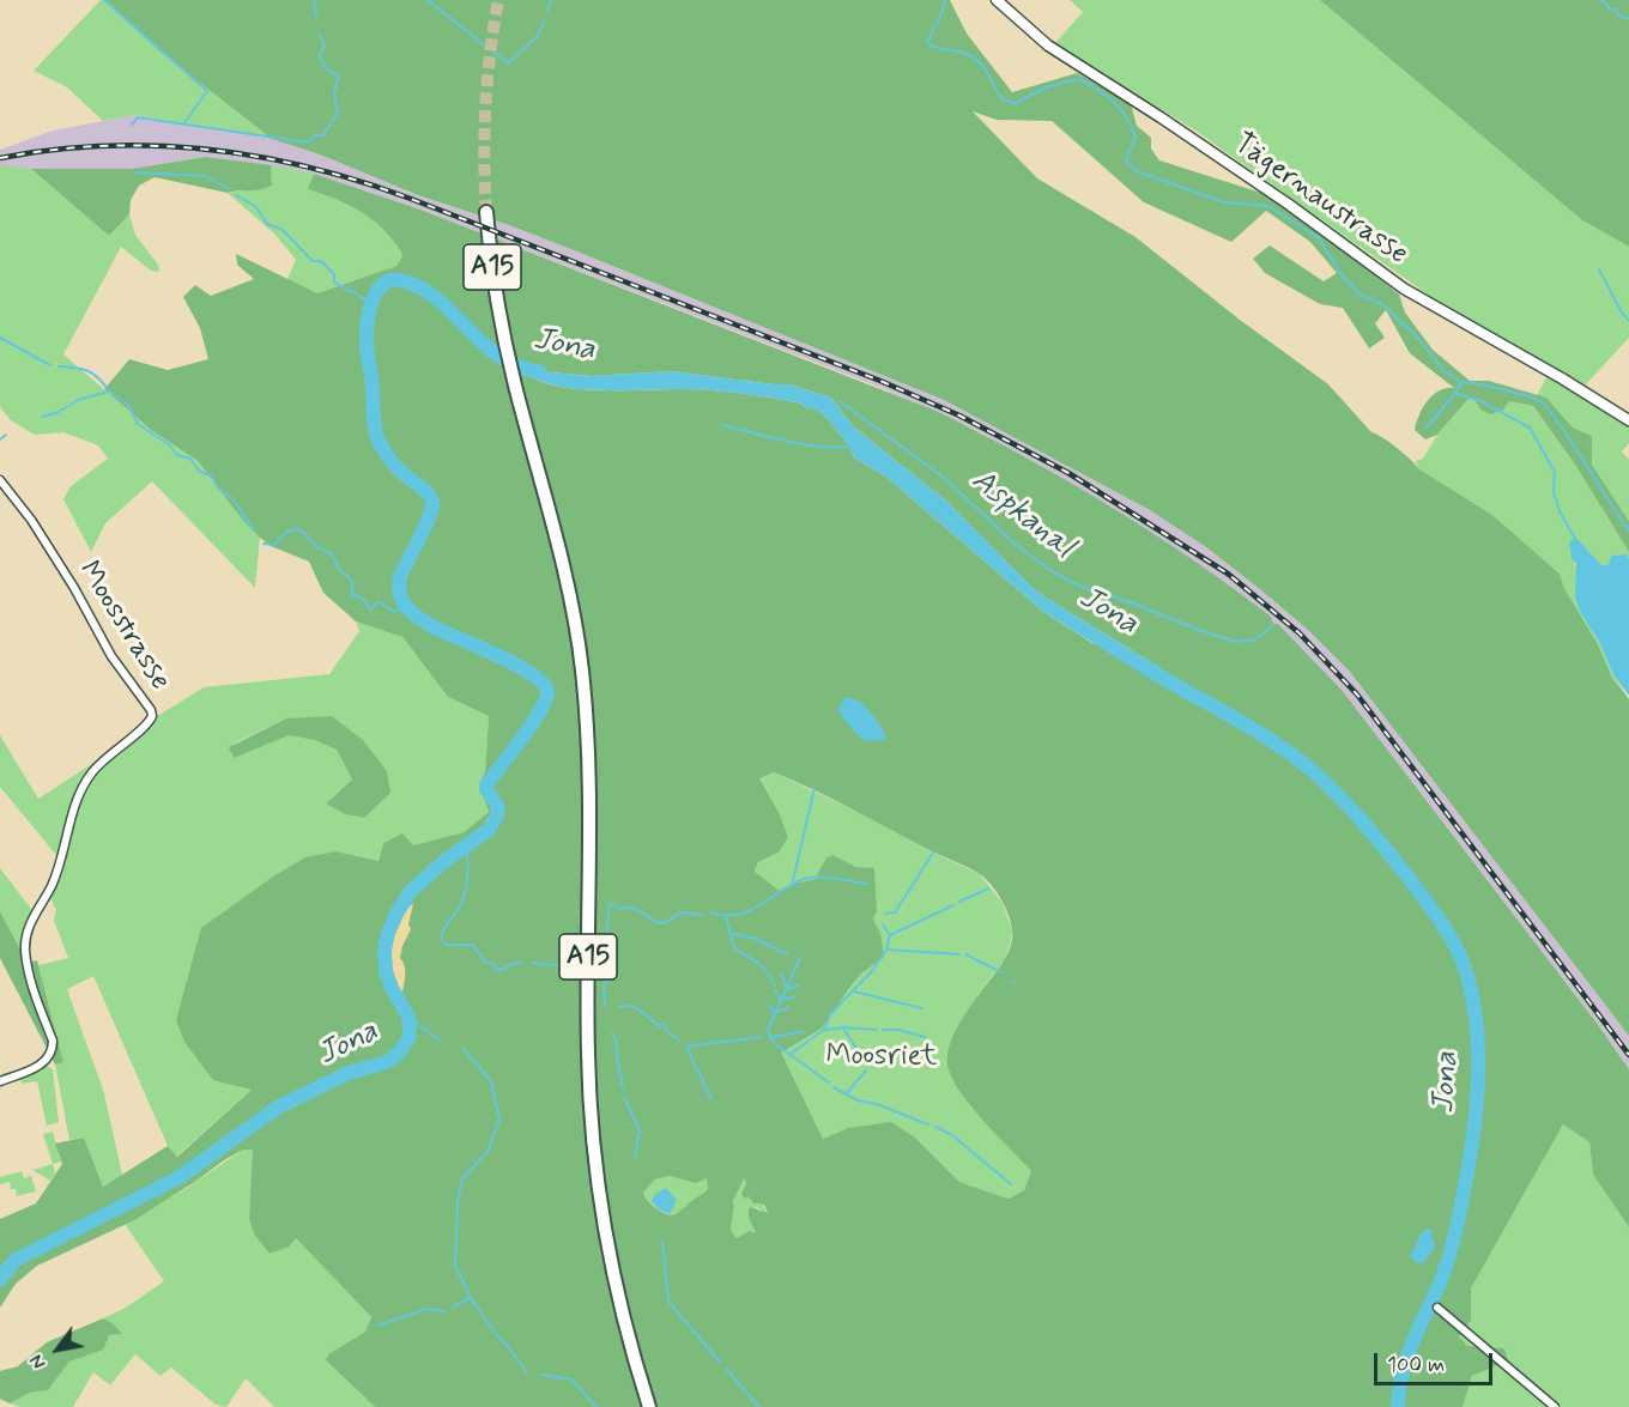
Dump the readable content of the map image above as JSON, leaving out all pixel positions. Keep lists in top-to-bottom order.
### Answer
{
  "streets": {
    "highway": ["A15"],
    "street": ["Tägernaustrasse", "Moosstrasse"]
  },
  "water": ["Jona", "Aspkanal"],
  "parks": ["Moosriet"],
  "scale_bar": "100 m",
  "north": "bottom left"
}
